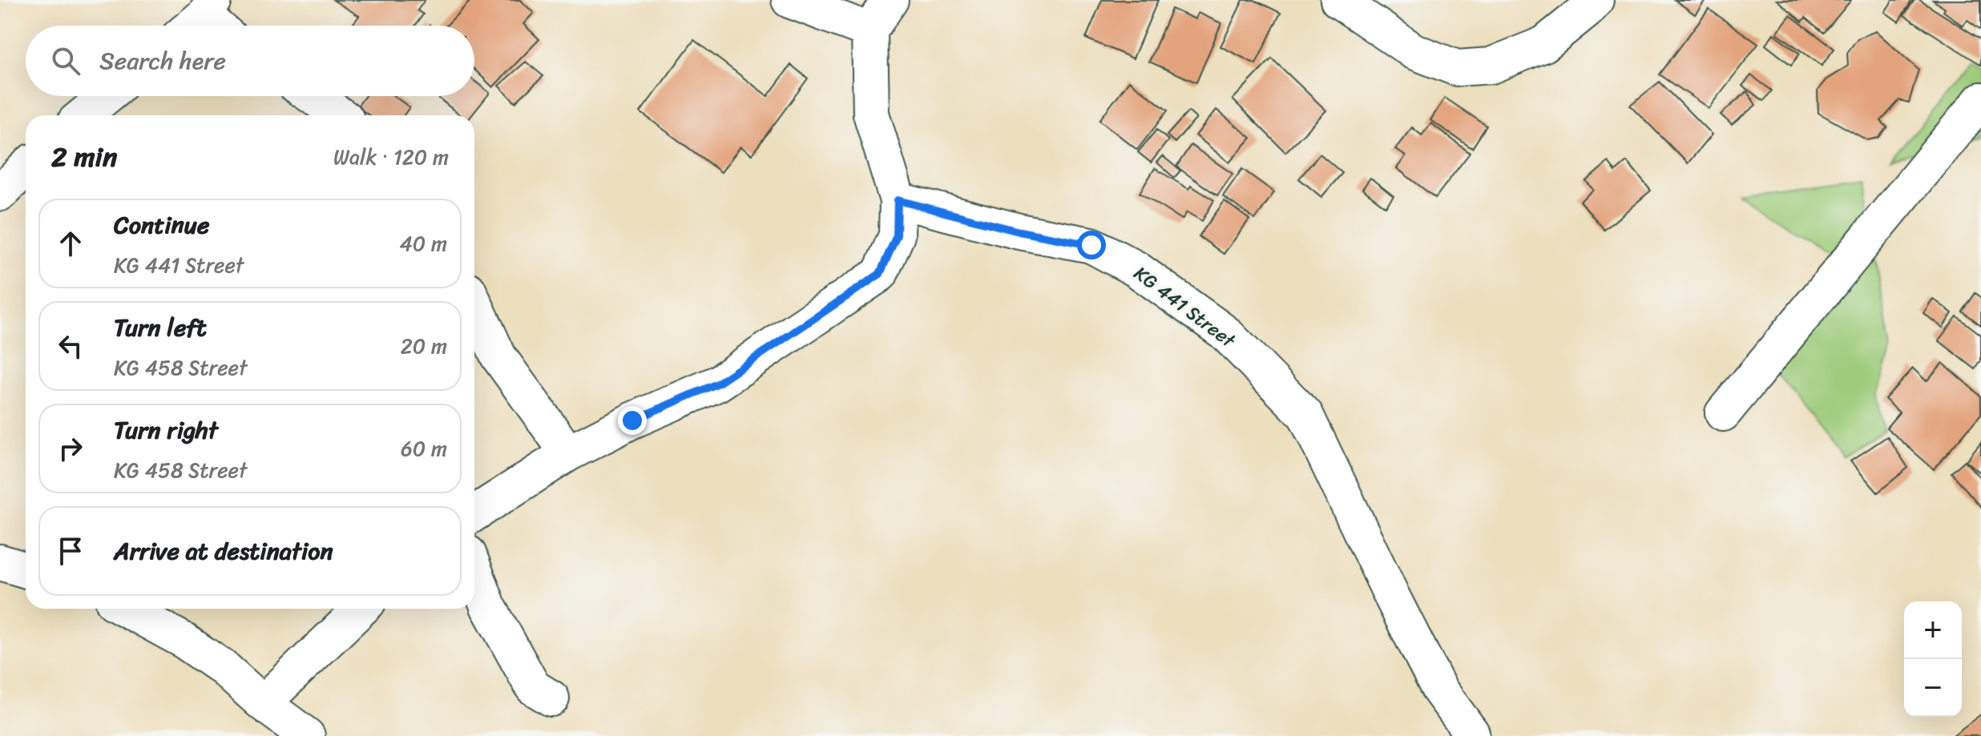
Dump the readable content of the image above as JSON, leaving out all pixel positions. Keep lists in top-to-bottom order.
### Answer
{
  "streets": {
    "street": ["KG 441 Street"]
  },
  "page": {
    "search": "Search here",
    "heading": ["2 min", "Walk · 120 m"],
    "list": [
      ["Continue", "KG 441 Street", "40 m"],
      ["Turn left", "KG 458 Street", "20 m"],
      ["Turn right", "KG 458 Street", "60 m"],
      "Arrive at destination"
    ],
    "map_buttons": ["+", "−"]
  }
}
